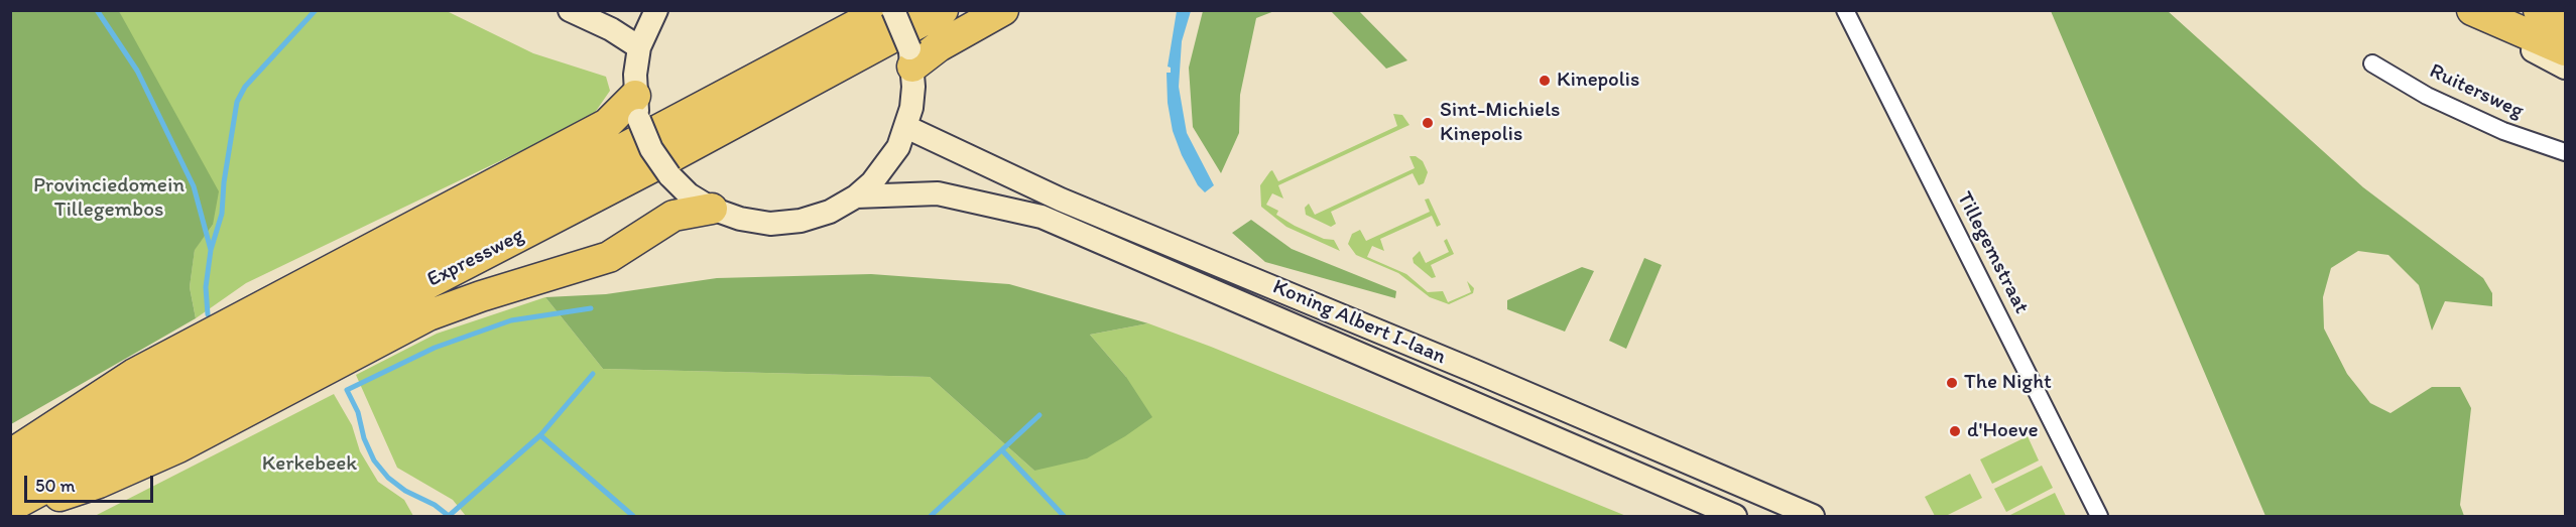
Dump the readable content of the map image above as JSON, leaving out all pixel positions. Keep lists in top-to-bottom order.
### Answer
{
  "streets": {
    "highway": ["Expressweg"],
    "main road": ["Koning Albert I-laan"],
    "street": ["Ruitersweg", "Tillegemstraat"]
  },
  "parks": ["Provinciedomein Tillegembos", "Kerkebeek"],
  "places": [
    "Kinepolis",
    "Sint-Michiels Kinepolis",
    "The Night",
    "d'Hoeve"
  ],
  "scale_bar": "50 m"
}
